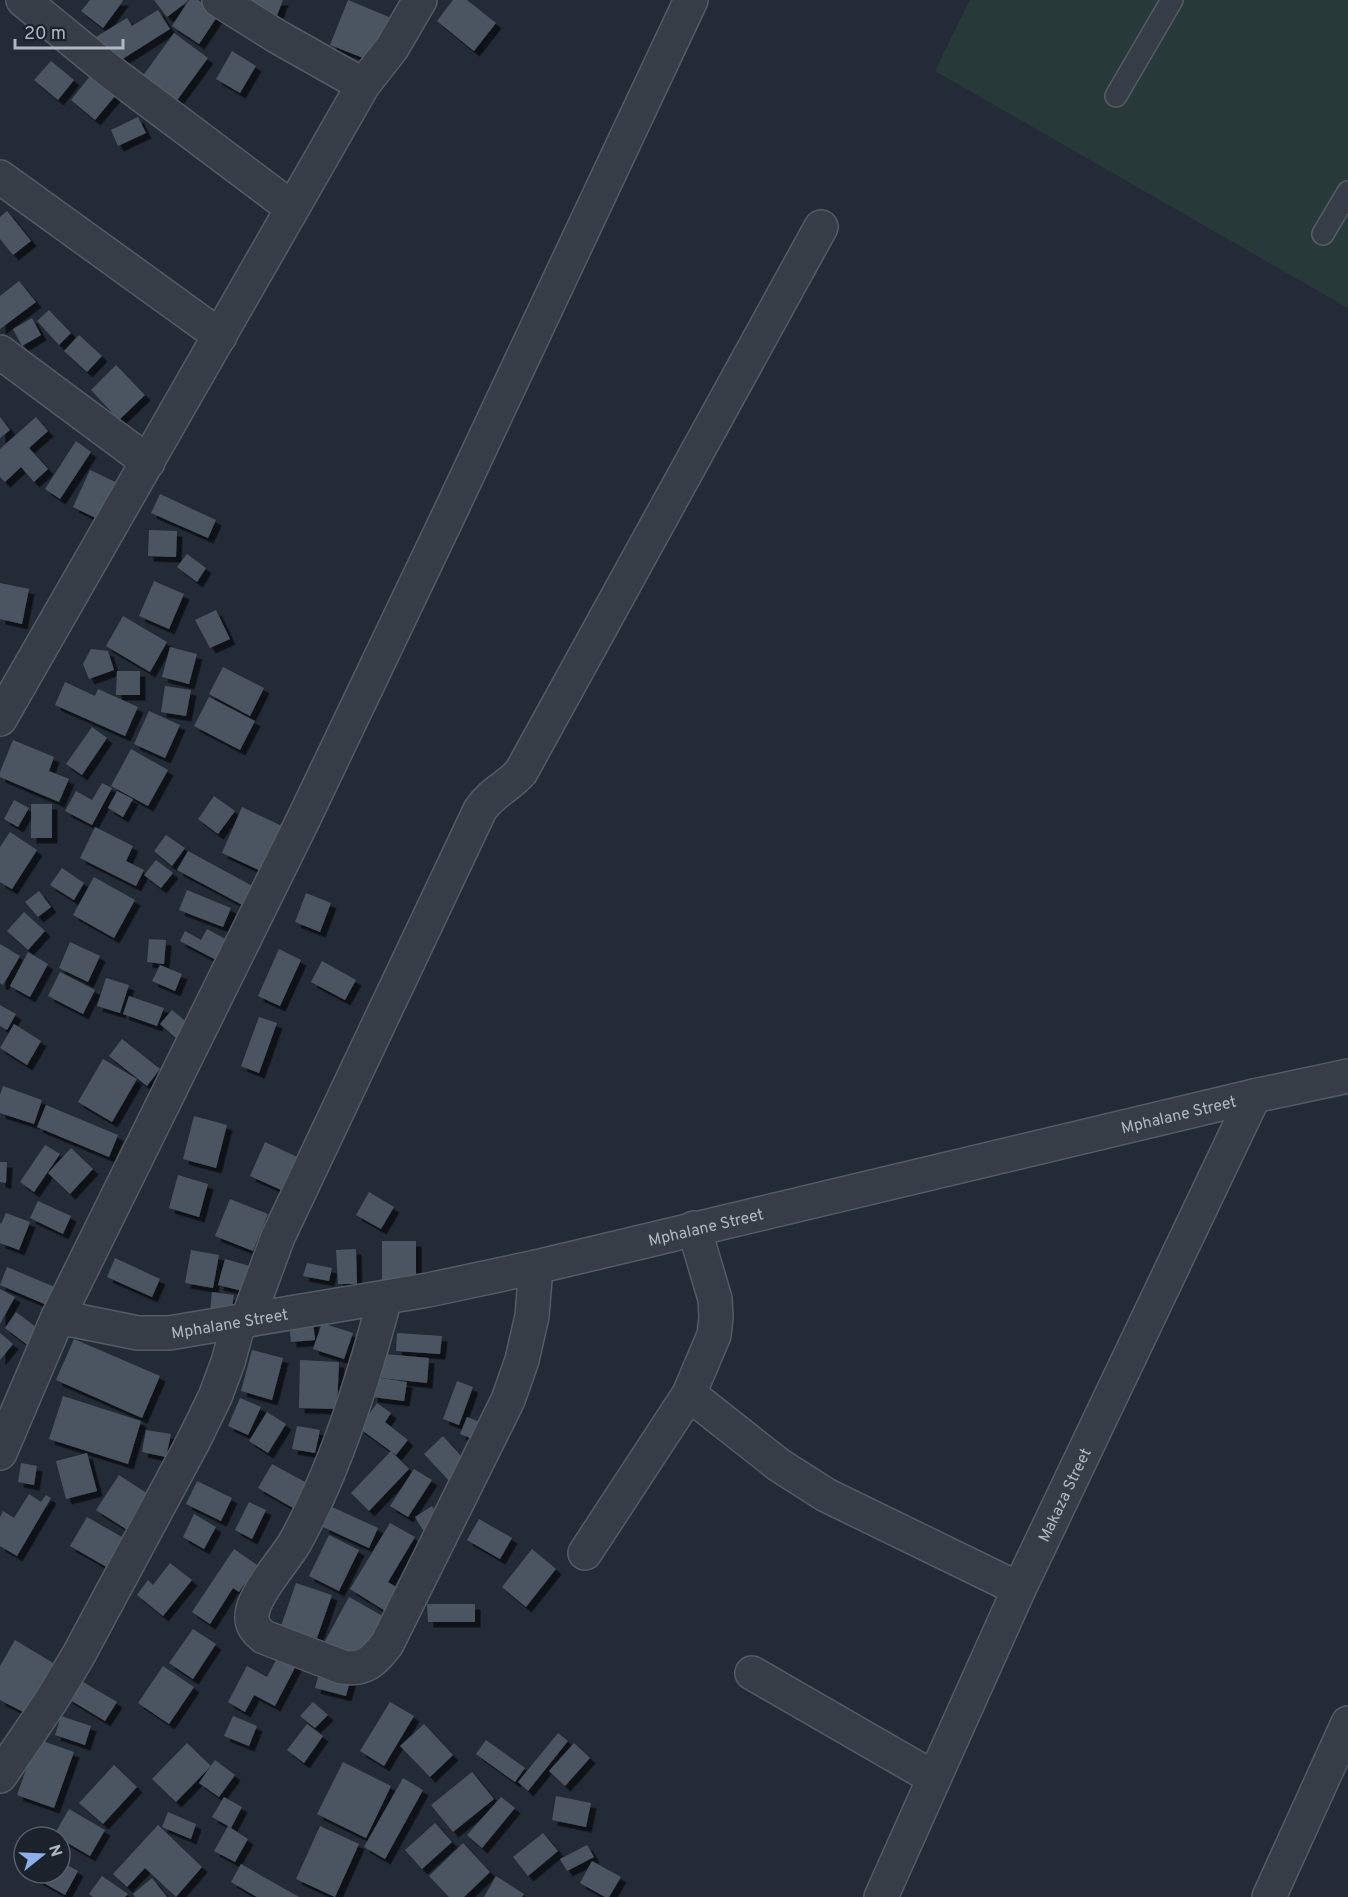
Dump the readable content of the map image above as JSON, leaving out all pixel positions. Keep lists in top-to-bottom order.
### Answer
{
  "streets": {
    "street": ["Mphalane Street", "Makaza Street"]
  },
  "crossings": [
    ["Mphalane Street", "Makaza Street"]
  ],
  "scale_bar": "20 m",
  "north": "right"
}
